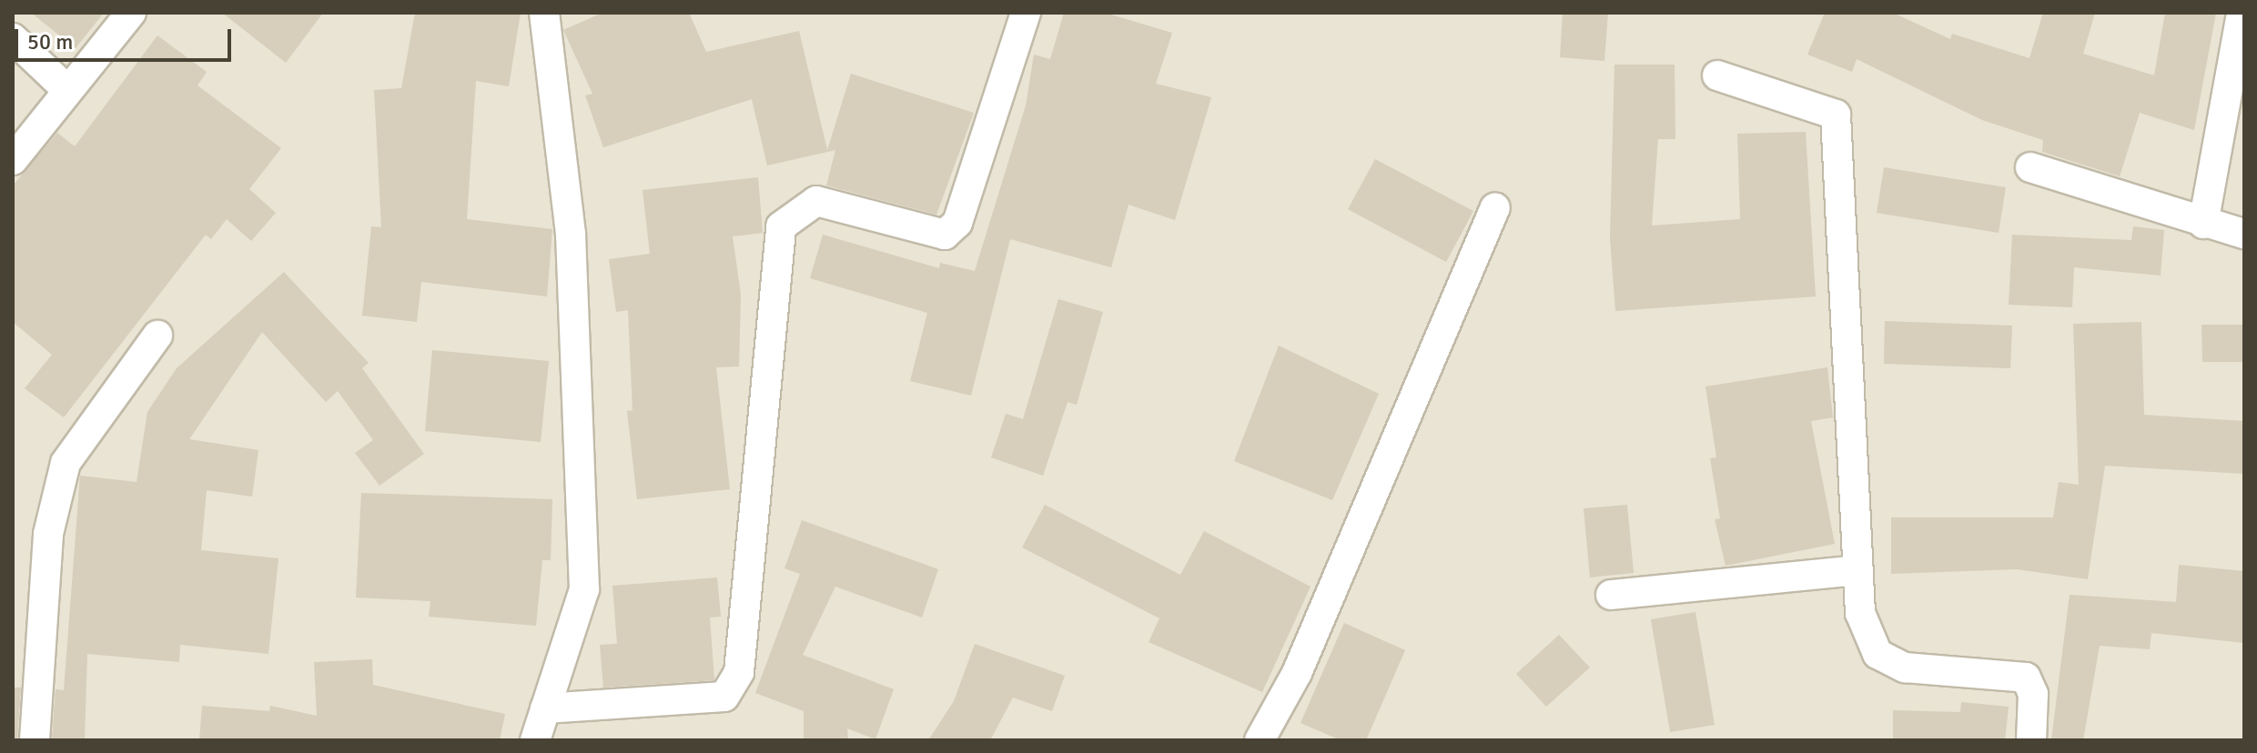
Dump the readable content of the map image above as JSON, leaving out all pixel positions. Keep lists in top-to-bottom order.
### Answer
{
  "scale_bar": "50 m"
}
